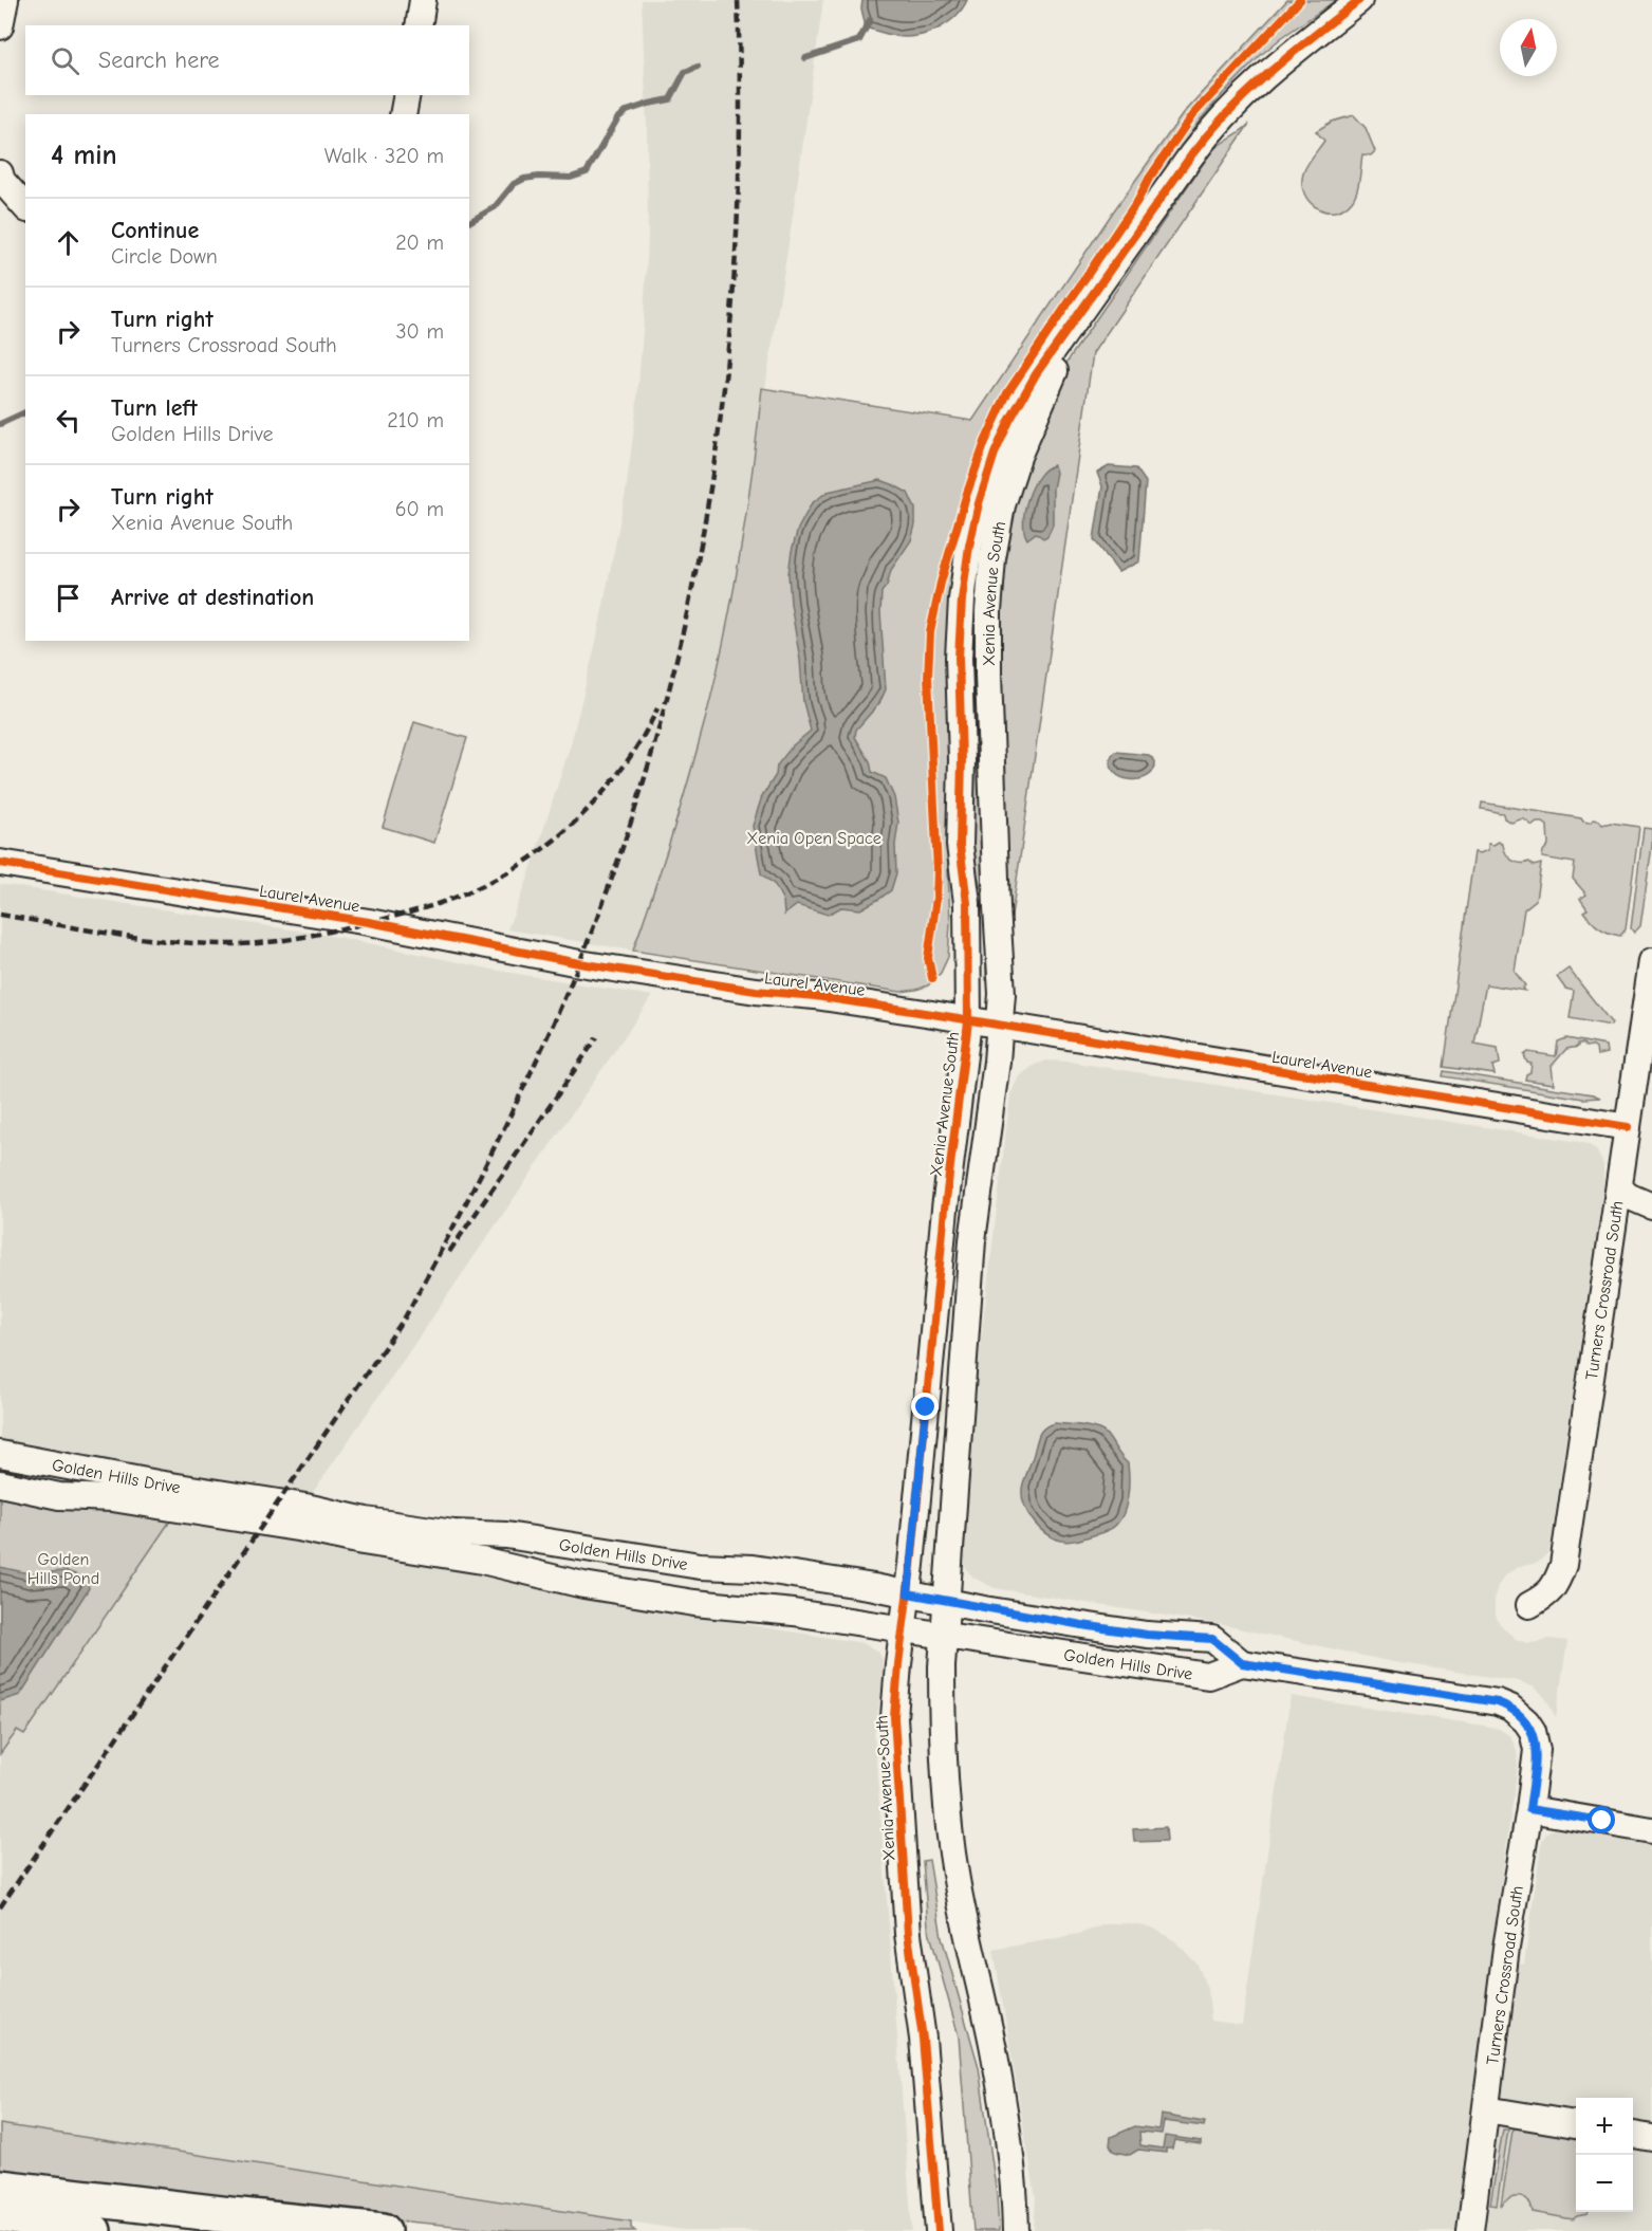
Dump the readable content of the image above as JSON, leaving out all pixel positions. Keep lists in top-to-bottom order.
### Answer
{
  "streets": {
    "street": [
      "Xenia Avenue South",
      "Laurel Avenue",
      "Turners Crossroad South",
      "Golden Hills Drive"
    ]
  },
  "crossings": [
    ["Xenia Avenue South", "Laurel Avenue"],
    ["Xenia Avenue South", "Golden Hills Drive"],
    ["Laurel Avenue", "Turners Crossroad South"],
    ["Turners Crossroad South", "Golden Hills Drive"]
  ],
  "parks": ["Xenia Open Space", "Golden Hills Pond"],
  "north": "top",
  "page": {
    "search": "Search here",
    "heading": ["4 min", "Walk · 320 m"],
    "list": [
      ["Continue", "Circle Down", "20 m"],
      ["Turn right", "Turners Crossroad South", "30 m"],
      ["Turn left", "Golden Hills Drive", "210 m"],
      ["Turn right", "Xenia Avenue South", "60 m"],
      "Arrive at destination"
    ],
    "map_buttons": ["+", "−"]
  }
}
